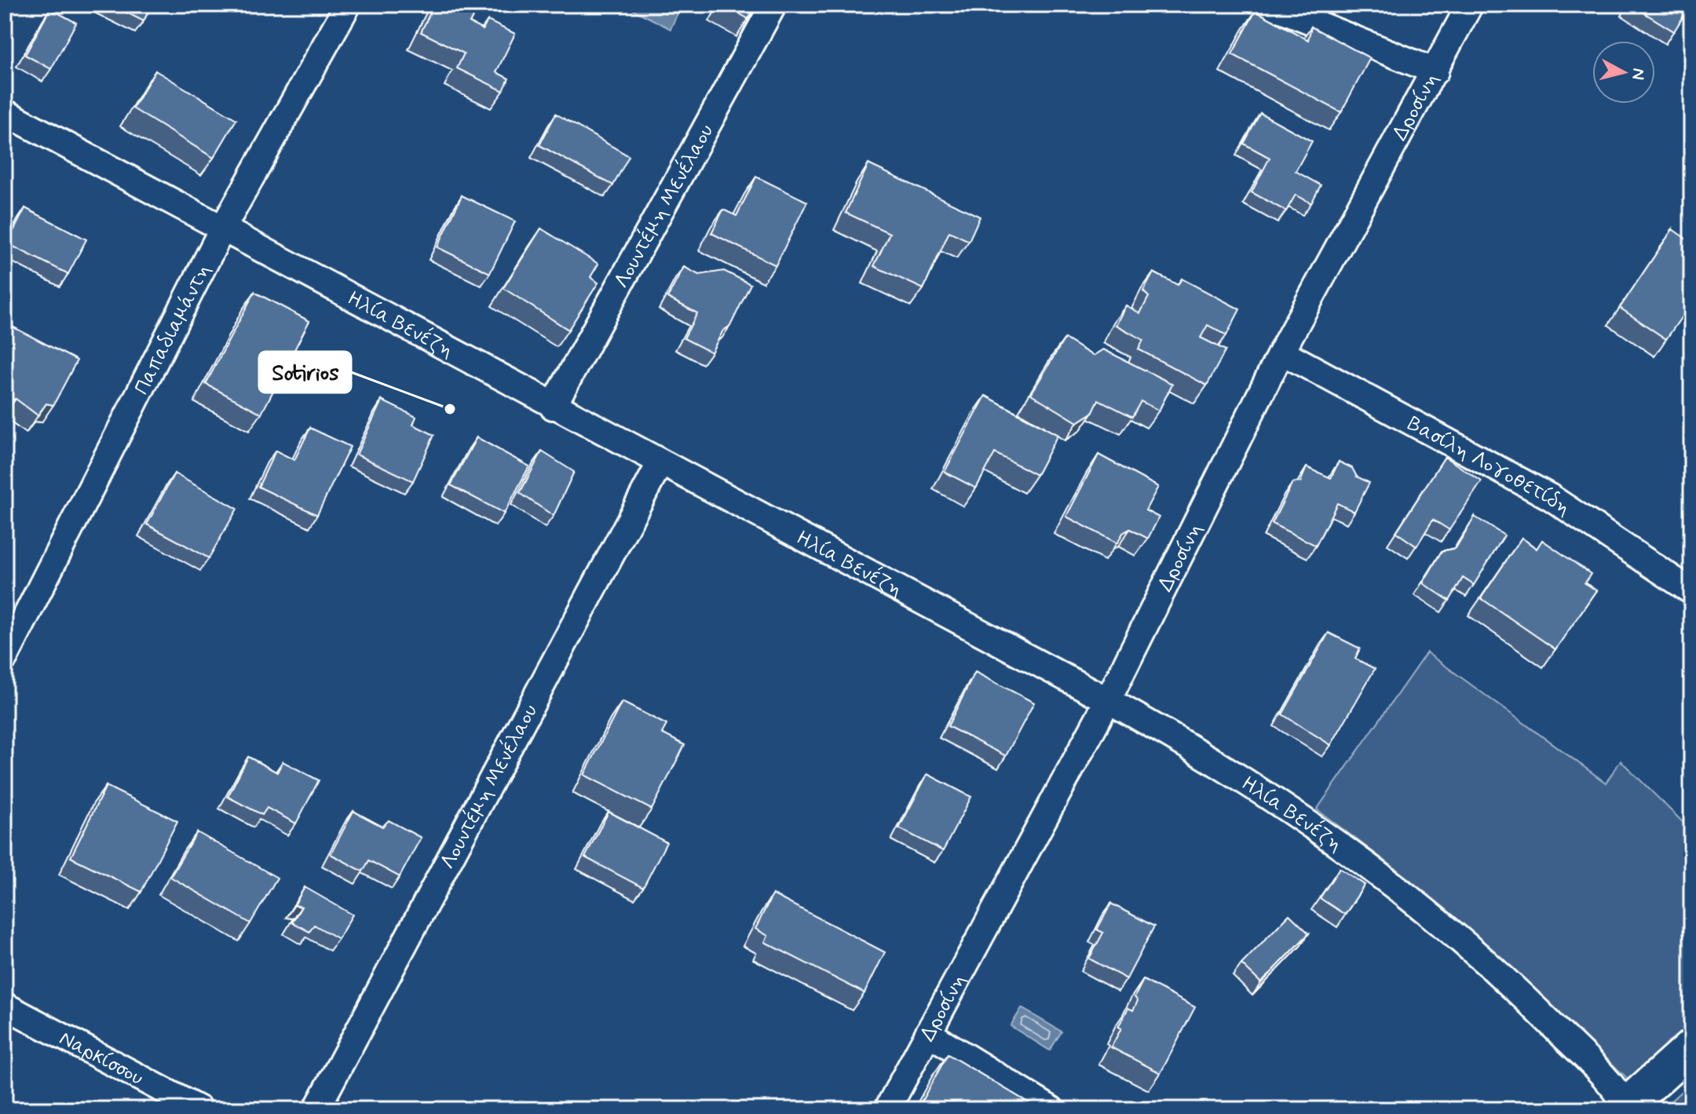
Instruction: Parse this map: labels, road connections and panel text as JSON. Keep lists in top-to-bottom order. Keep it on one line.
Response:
{"streets":{"street":["Δροσίνη","Λουντέμη Μενέλαου","Ηλία Βενέζη","Παπαδιαμάντη","Βασίλη Λογοθετίδη","Ναρκίσσου"]},"crossings":[["Δροσίνη","Ηλία Βενέζη"],["Δροσίνη","Βασίλη Λογοθετίδη"],["Λουντέμη Μενέλαου","Ηλία Βενέζη"],["Ηλία Βενέζη","Παπαδιαμάντη"]],"places":["Sotirios"],"north":"right"}
